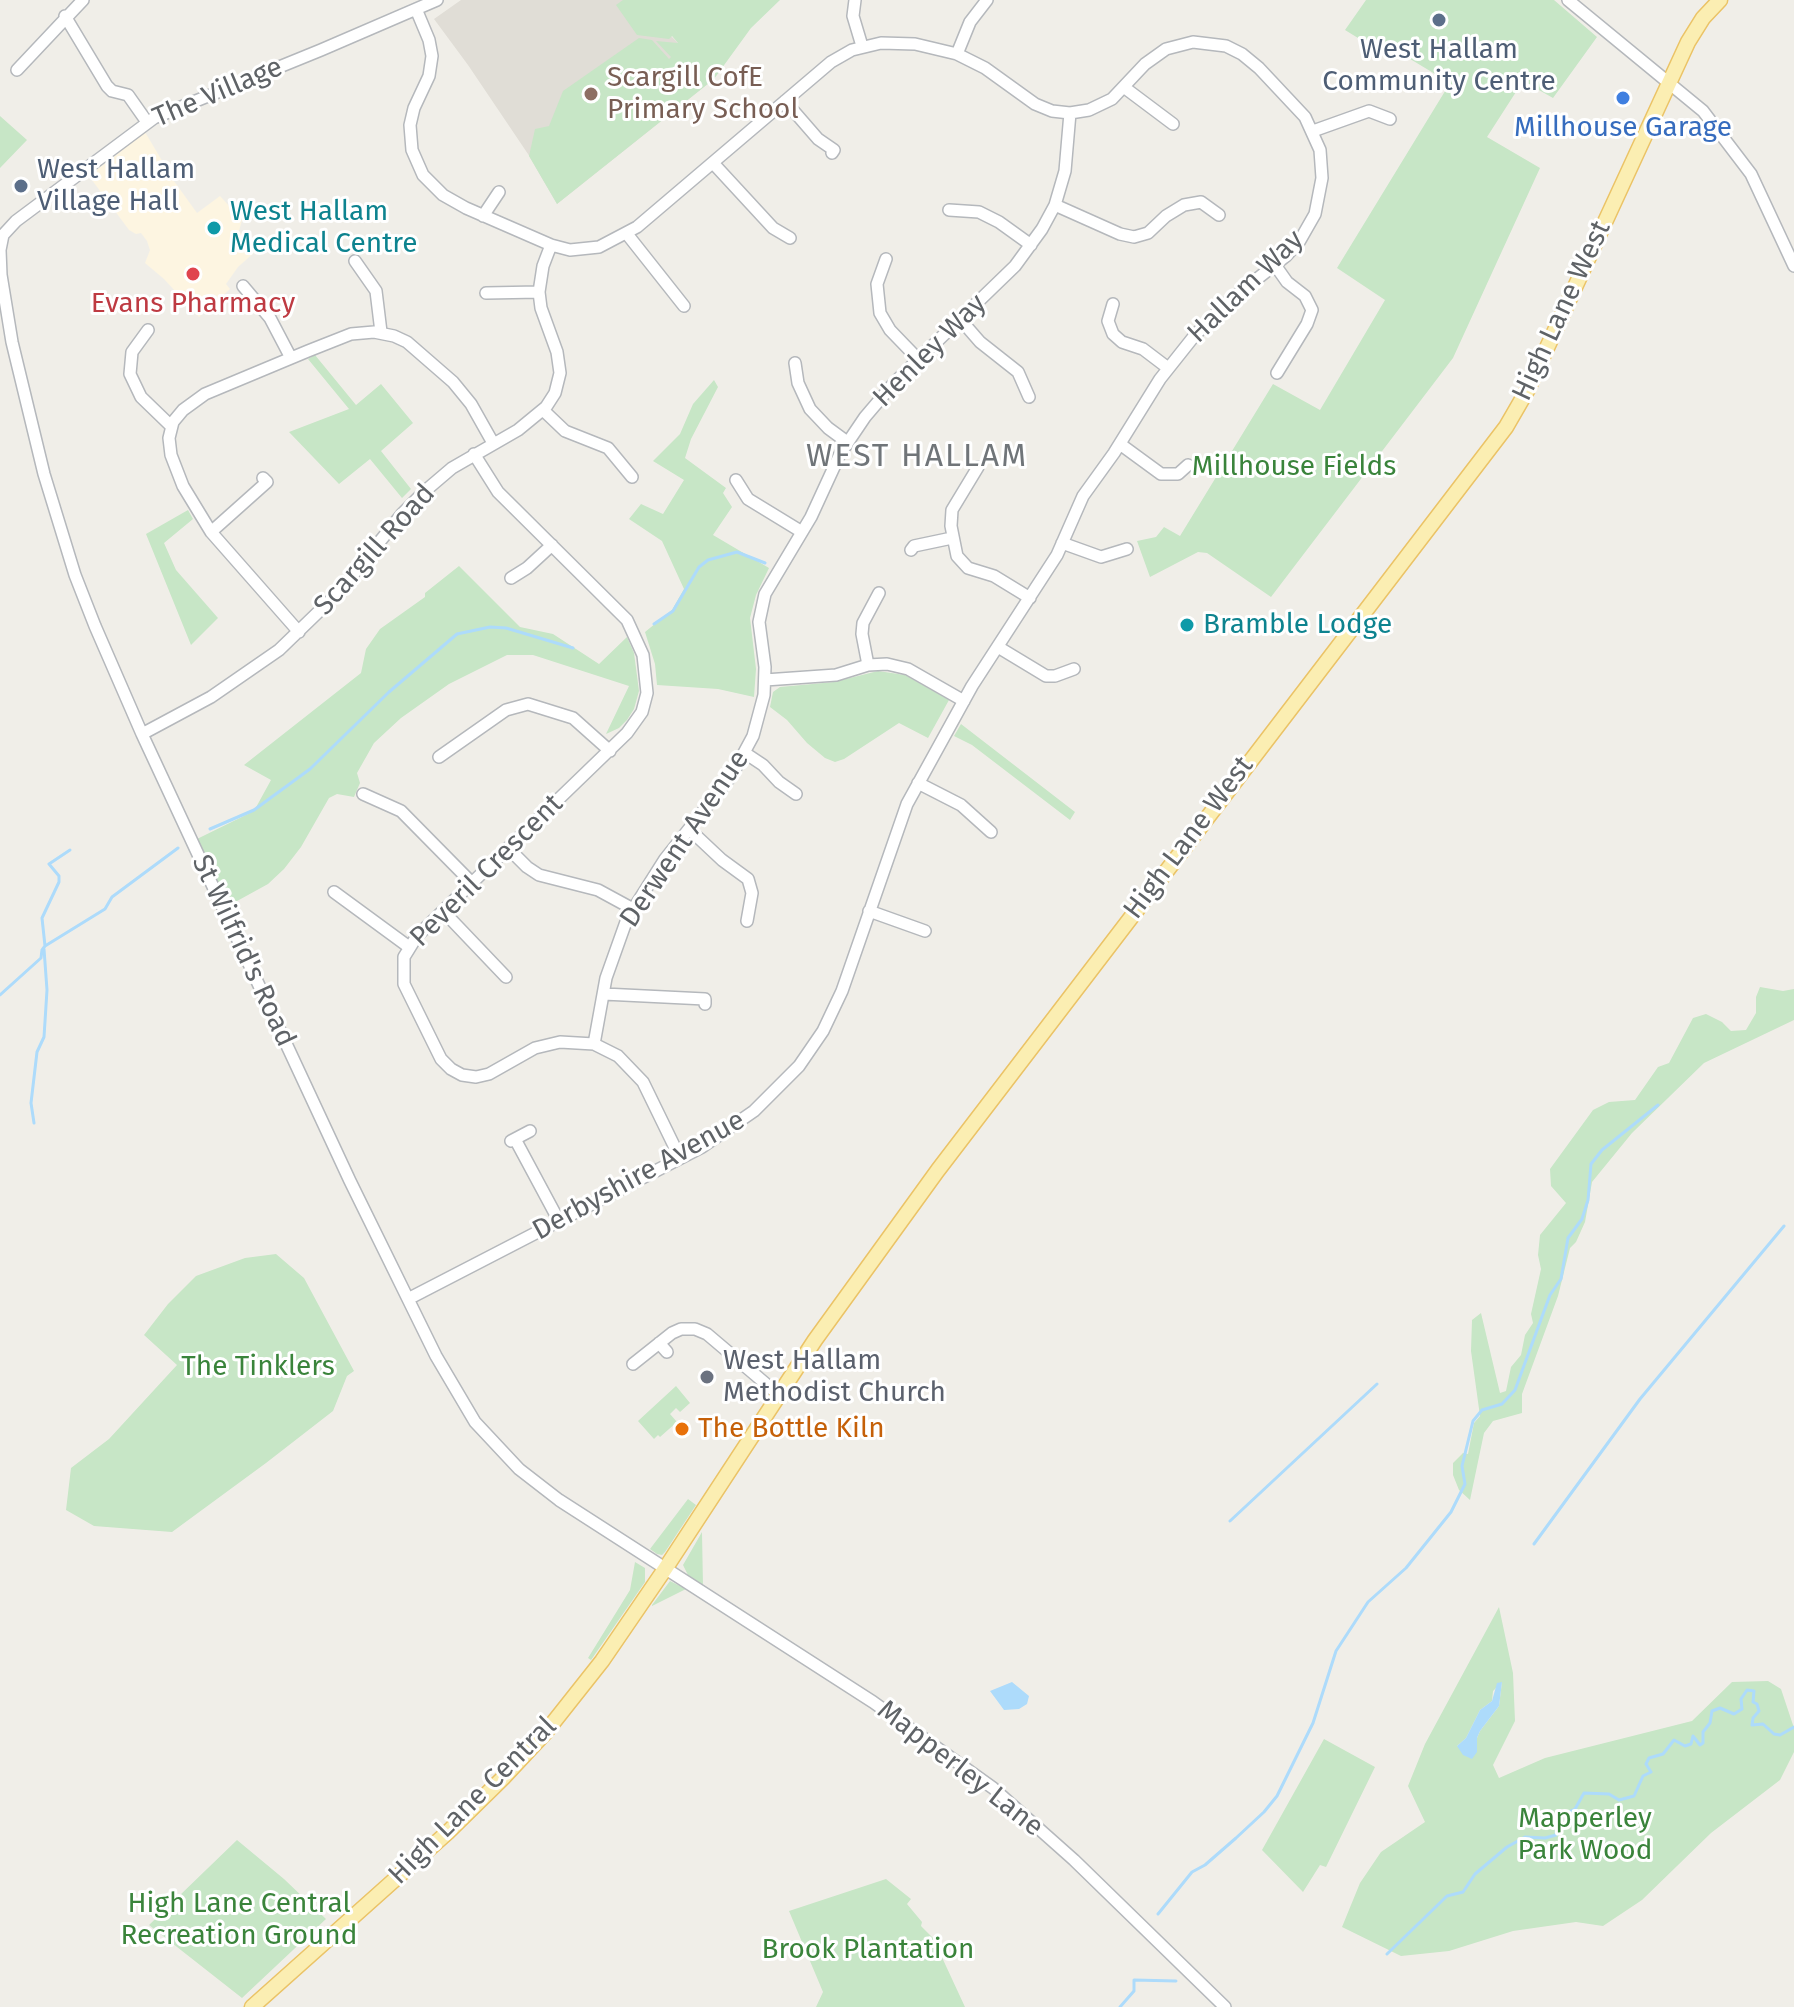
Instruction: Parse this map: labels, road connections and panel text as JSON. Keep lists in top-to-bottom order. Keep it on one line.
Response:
{"streets":{"main road":["High Lane West","High Lane Central"],"street":["The Village","Hallam Way","Henley Way","Scargill Road","Derwent Avenue","Peveril Crescent","St Wilfrid's Road","Derbyshire Avenue","Mapperley Lane"]},"crossings":[["The Village","St Wilfrid's Road"],["Hallam Way","Henley Way"],["Hallam Way","Derbyshire Avenue"],["High Lane West","St Wilfrid's Road"],["High Lane West","Mapperley Lane"],["High Lane West","High Lane Central"],["Henley Way","Derwent Avenue"],["Scargill Road","Peveril Crescent"],["Scargill Road","St Wilfrid's Road"],["Derwent Avenue","Peveril Crescent"],["St Wilfrid's Road","Derbyshire Avenue"],["St Wilfrid's Road","Mapperley Lane"],["St Wilfrid's Road","High Lane Central"],["Mapperley Lane","High Lane Central"]],"districts":["WEST HALLAM"],"parks":["Millhouse Fields","The Tinklers","Mapperley Park Wood","High Lane Central Recreation Ground","Brook Plantation"],"places":["West Hallam Community Centre","Scargill CofE Primary School","Millhouse Garage","West Hallam Village Hall","West Hallam Medical Centre","Evans Pharmacy","Bramble Lodge","West Hallam Methodist Church","The Bottle Kiln"]}
